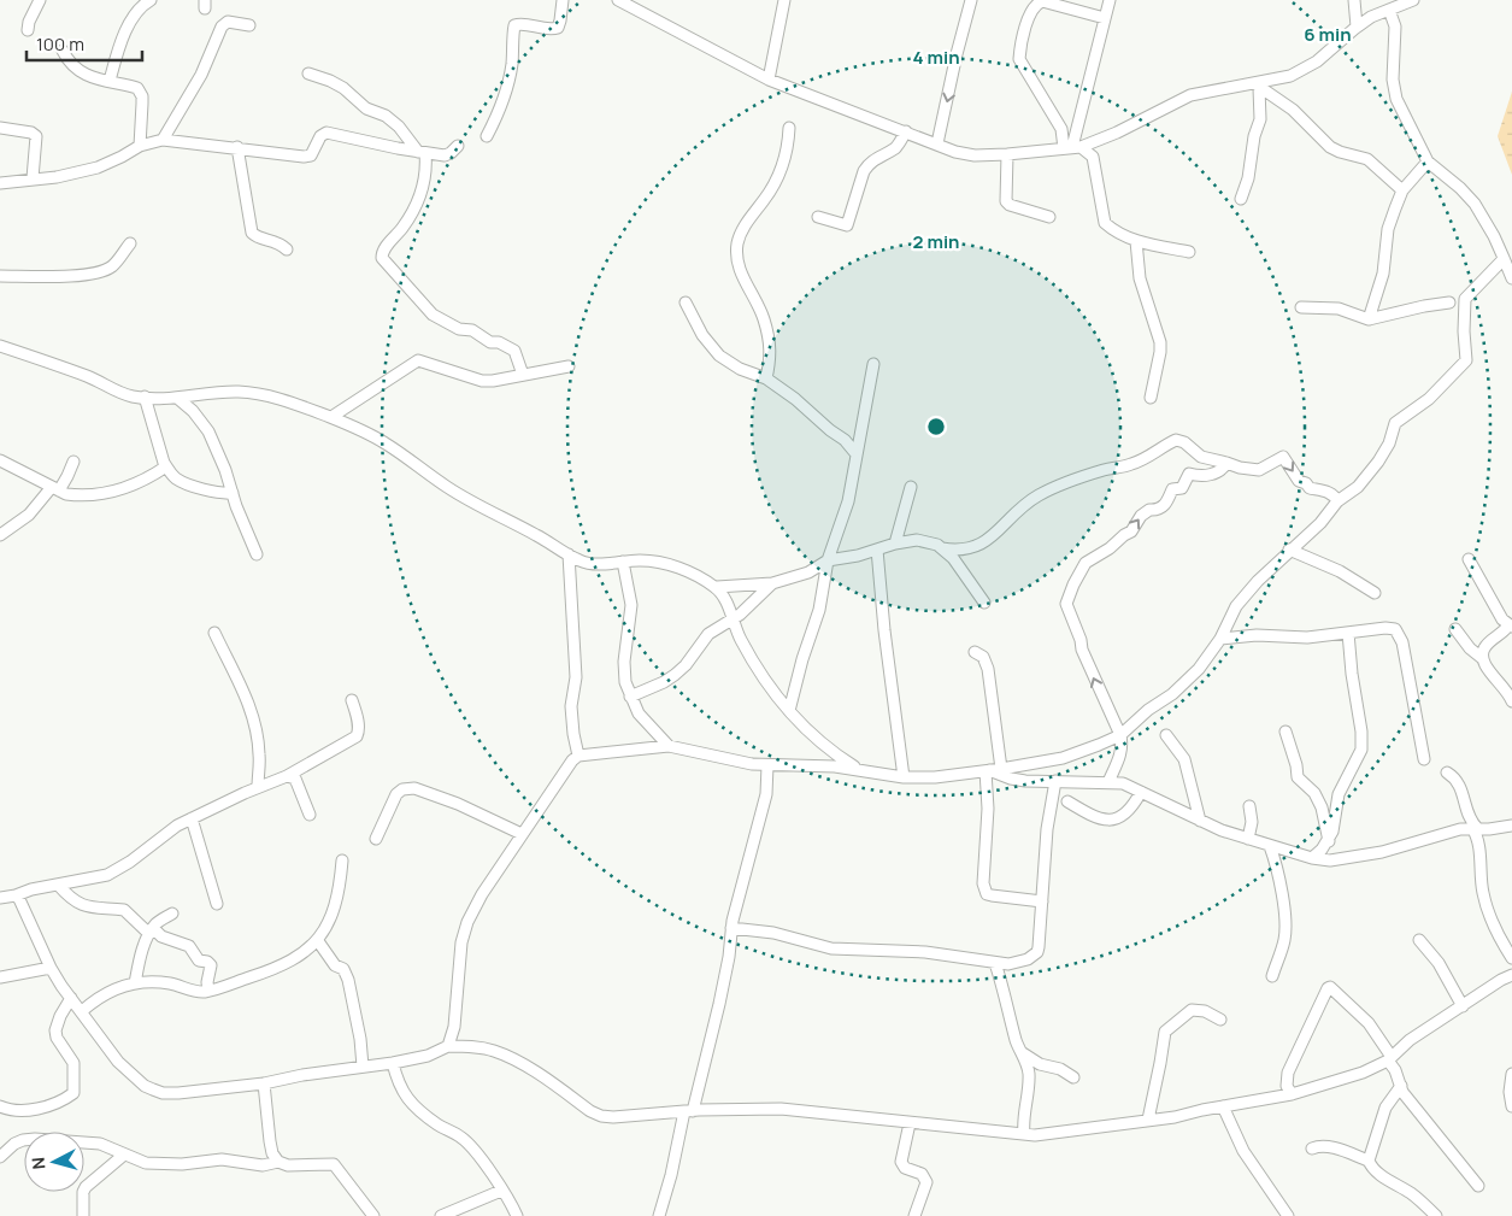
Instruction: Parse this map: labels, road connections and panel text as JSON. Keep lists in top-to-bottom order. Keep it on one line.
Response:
{"scale_bar":"100 m","north":"left","rings":["6 min","4 min","2 min"]}
